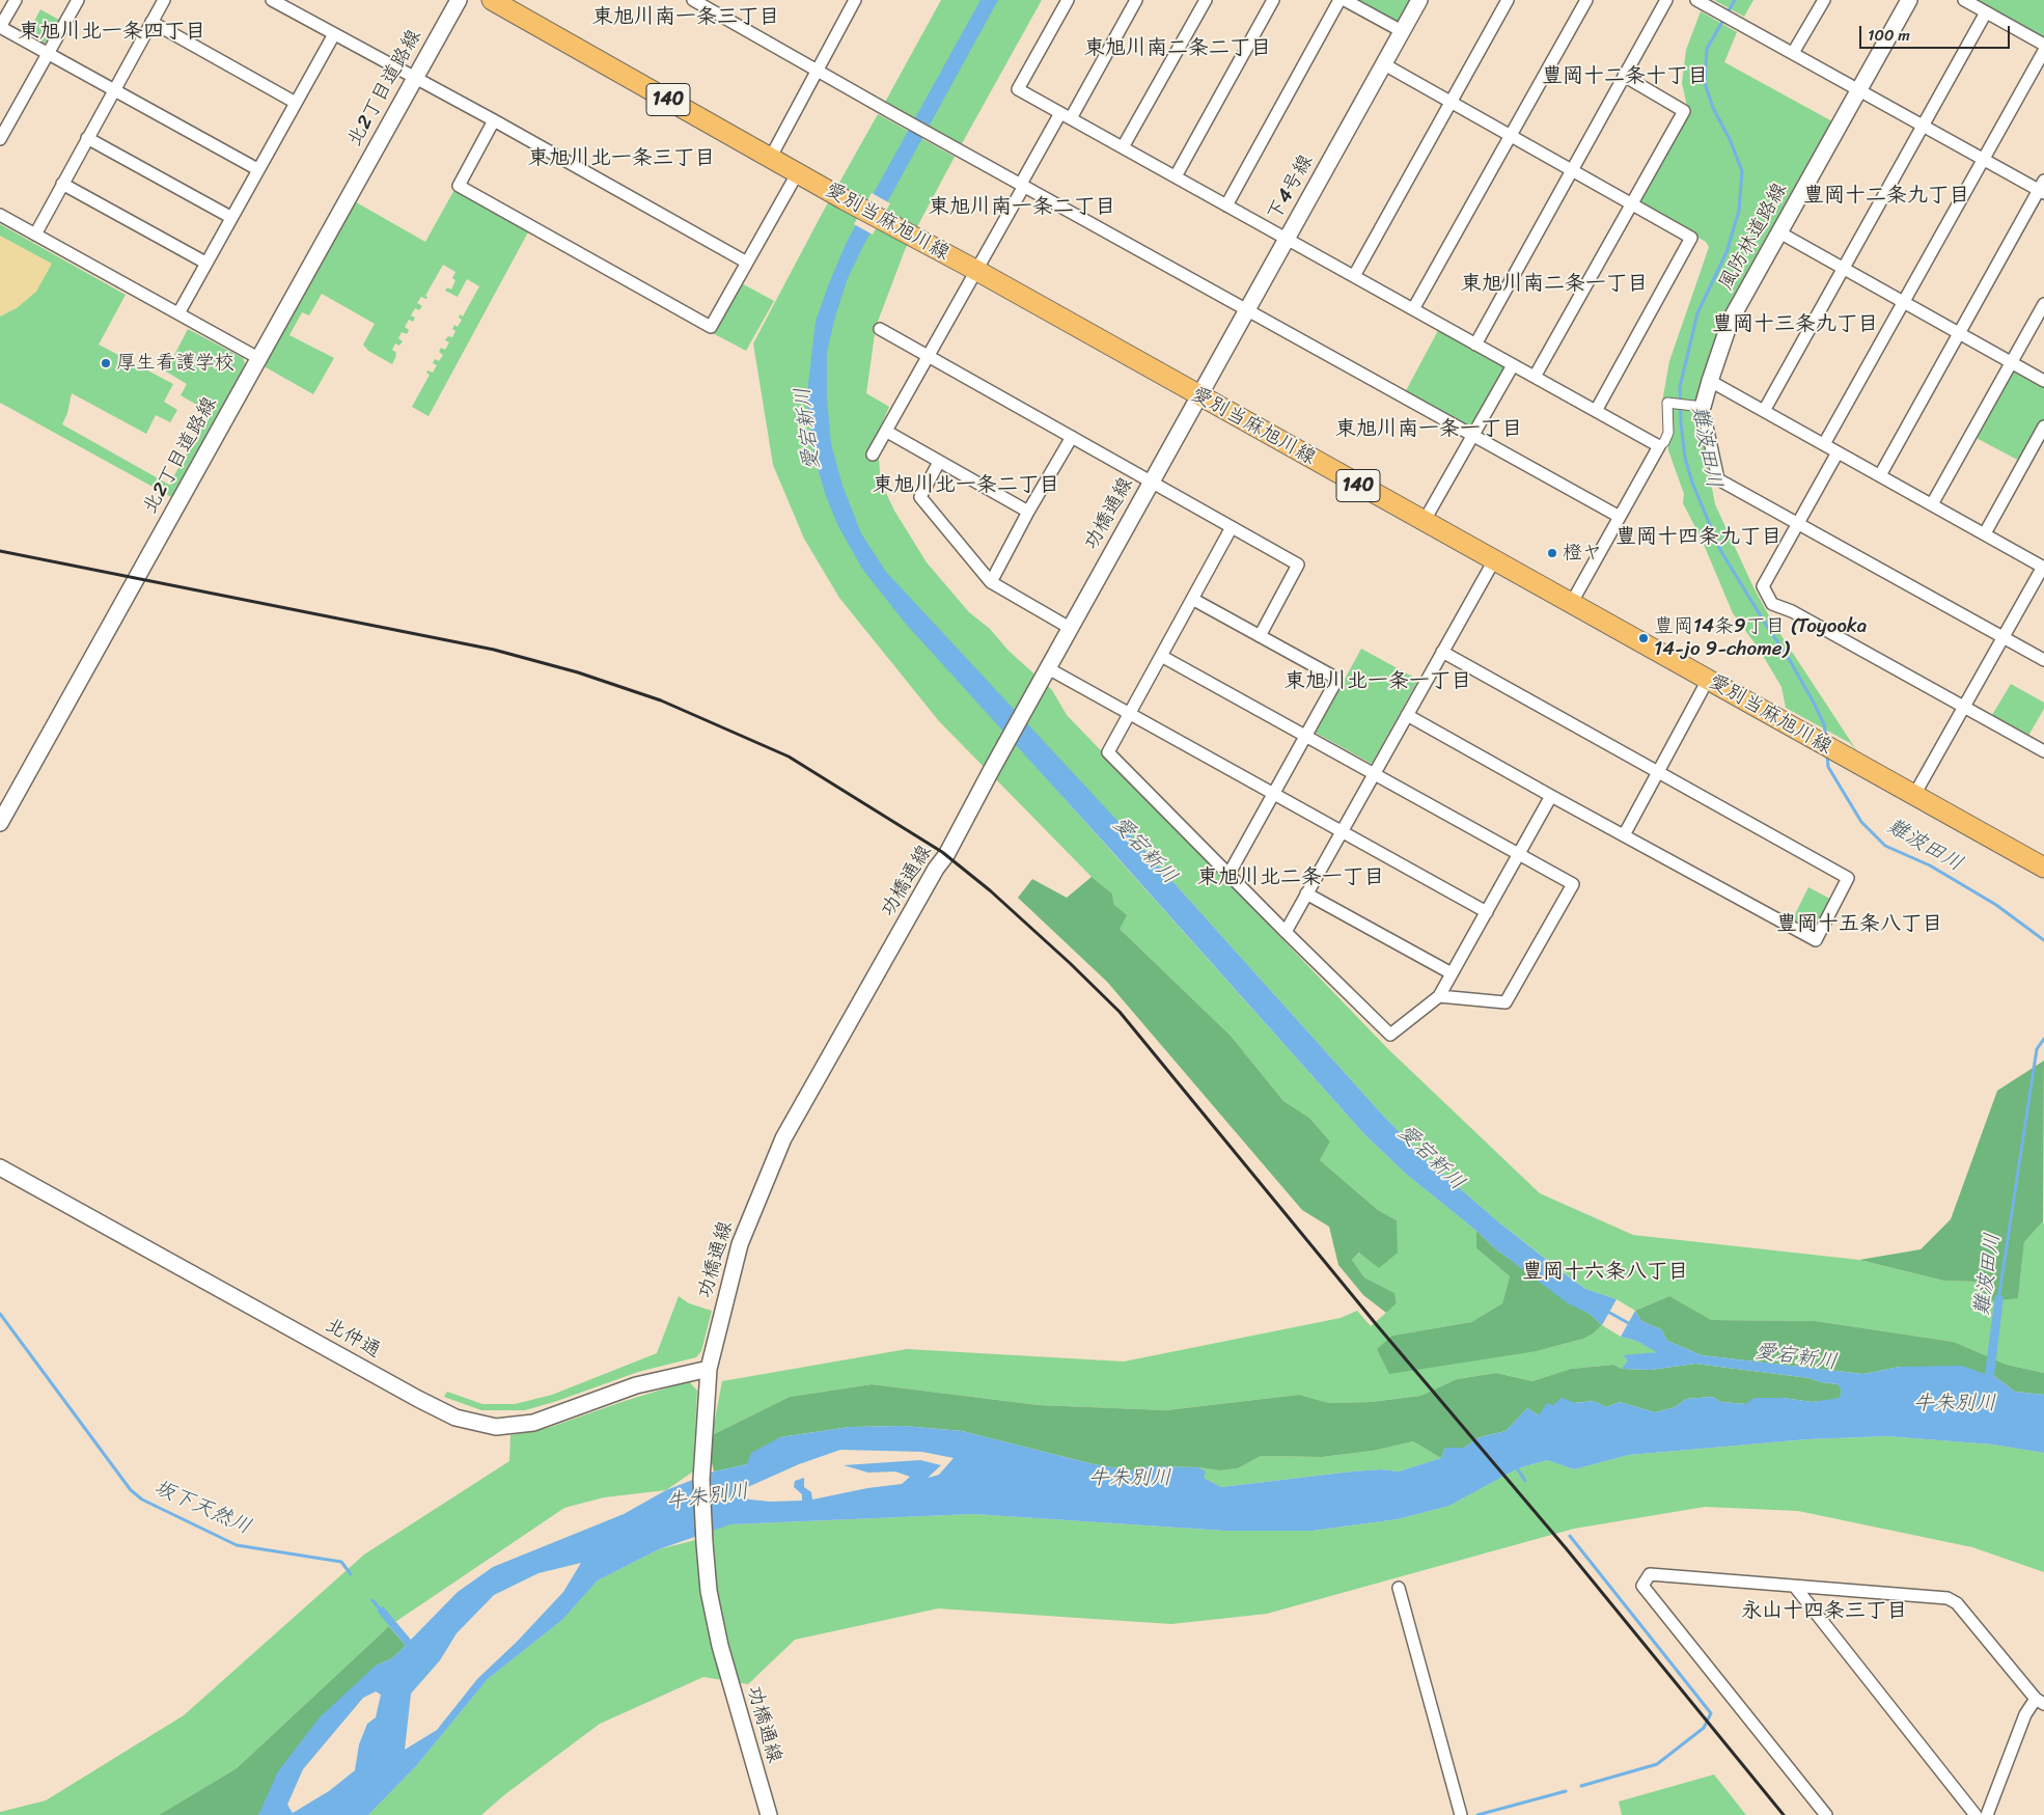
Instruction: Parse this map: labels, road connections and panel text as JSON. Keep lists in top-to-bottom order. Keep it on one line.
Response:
{"streets":{"main road":["140","愛別当麻旭川線"],"street":["北2丁目道路線","下4号線","風防林道路線","功橋通線","北仲通"]},"crossings":[["下4号線","愛別当麻旭川線"],["下4号線","功橋通線"],["愛別当麻旭川線","功橋通線"],["功橋通線","北仲通"]],"districts":["東旭川南一条三丁目","東旭川北一条四丁目","東旭川南二条二丁目","豊岡十二条十丁目","東旭川北一条三丁目","豊岡十二条九丁目","東旭川南一条二丁目","東旭川南二条一丁目","豊岡十三条九丁目","東旭川南一条一丁目","東旭川北一条二丁目","豊岡十四条九丁目","東旭川北一条一丁目","東旭川北二条一丁目","豊岡十五条八丁目","豊岡十六条八丁目","永山十四条三丁目"],"water":["愛宕新川","難波田川","牛朱別川","坂下天然川"],"places":["厚生看護学校","橙ヤ","豊岡14条9丁目 (Toyooka 14-jo 9-chome)"],"scale_bar":"100 m"}
